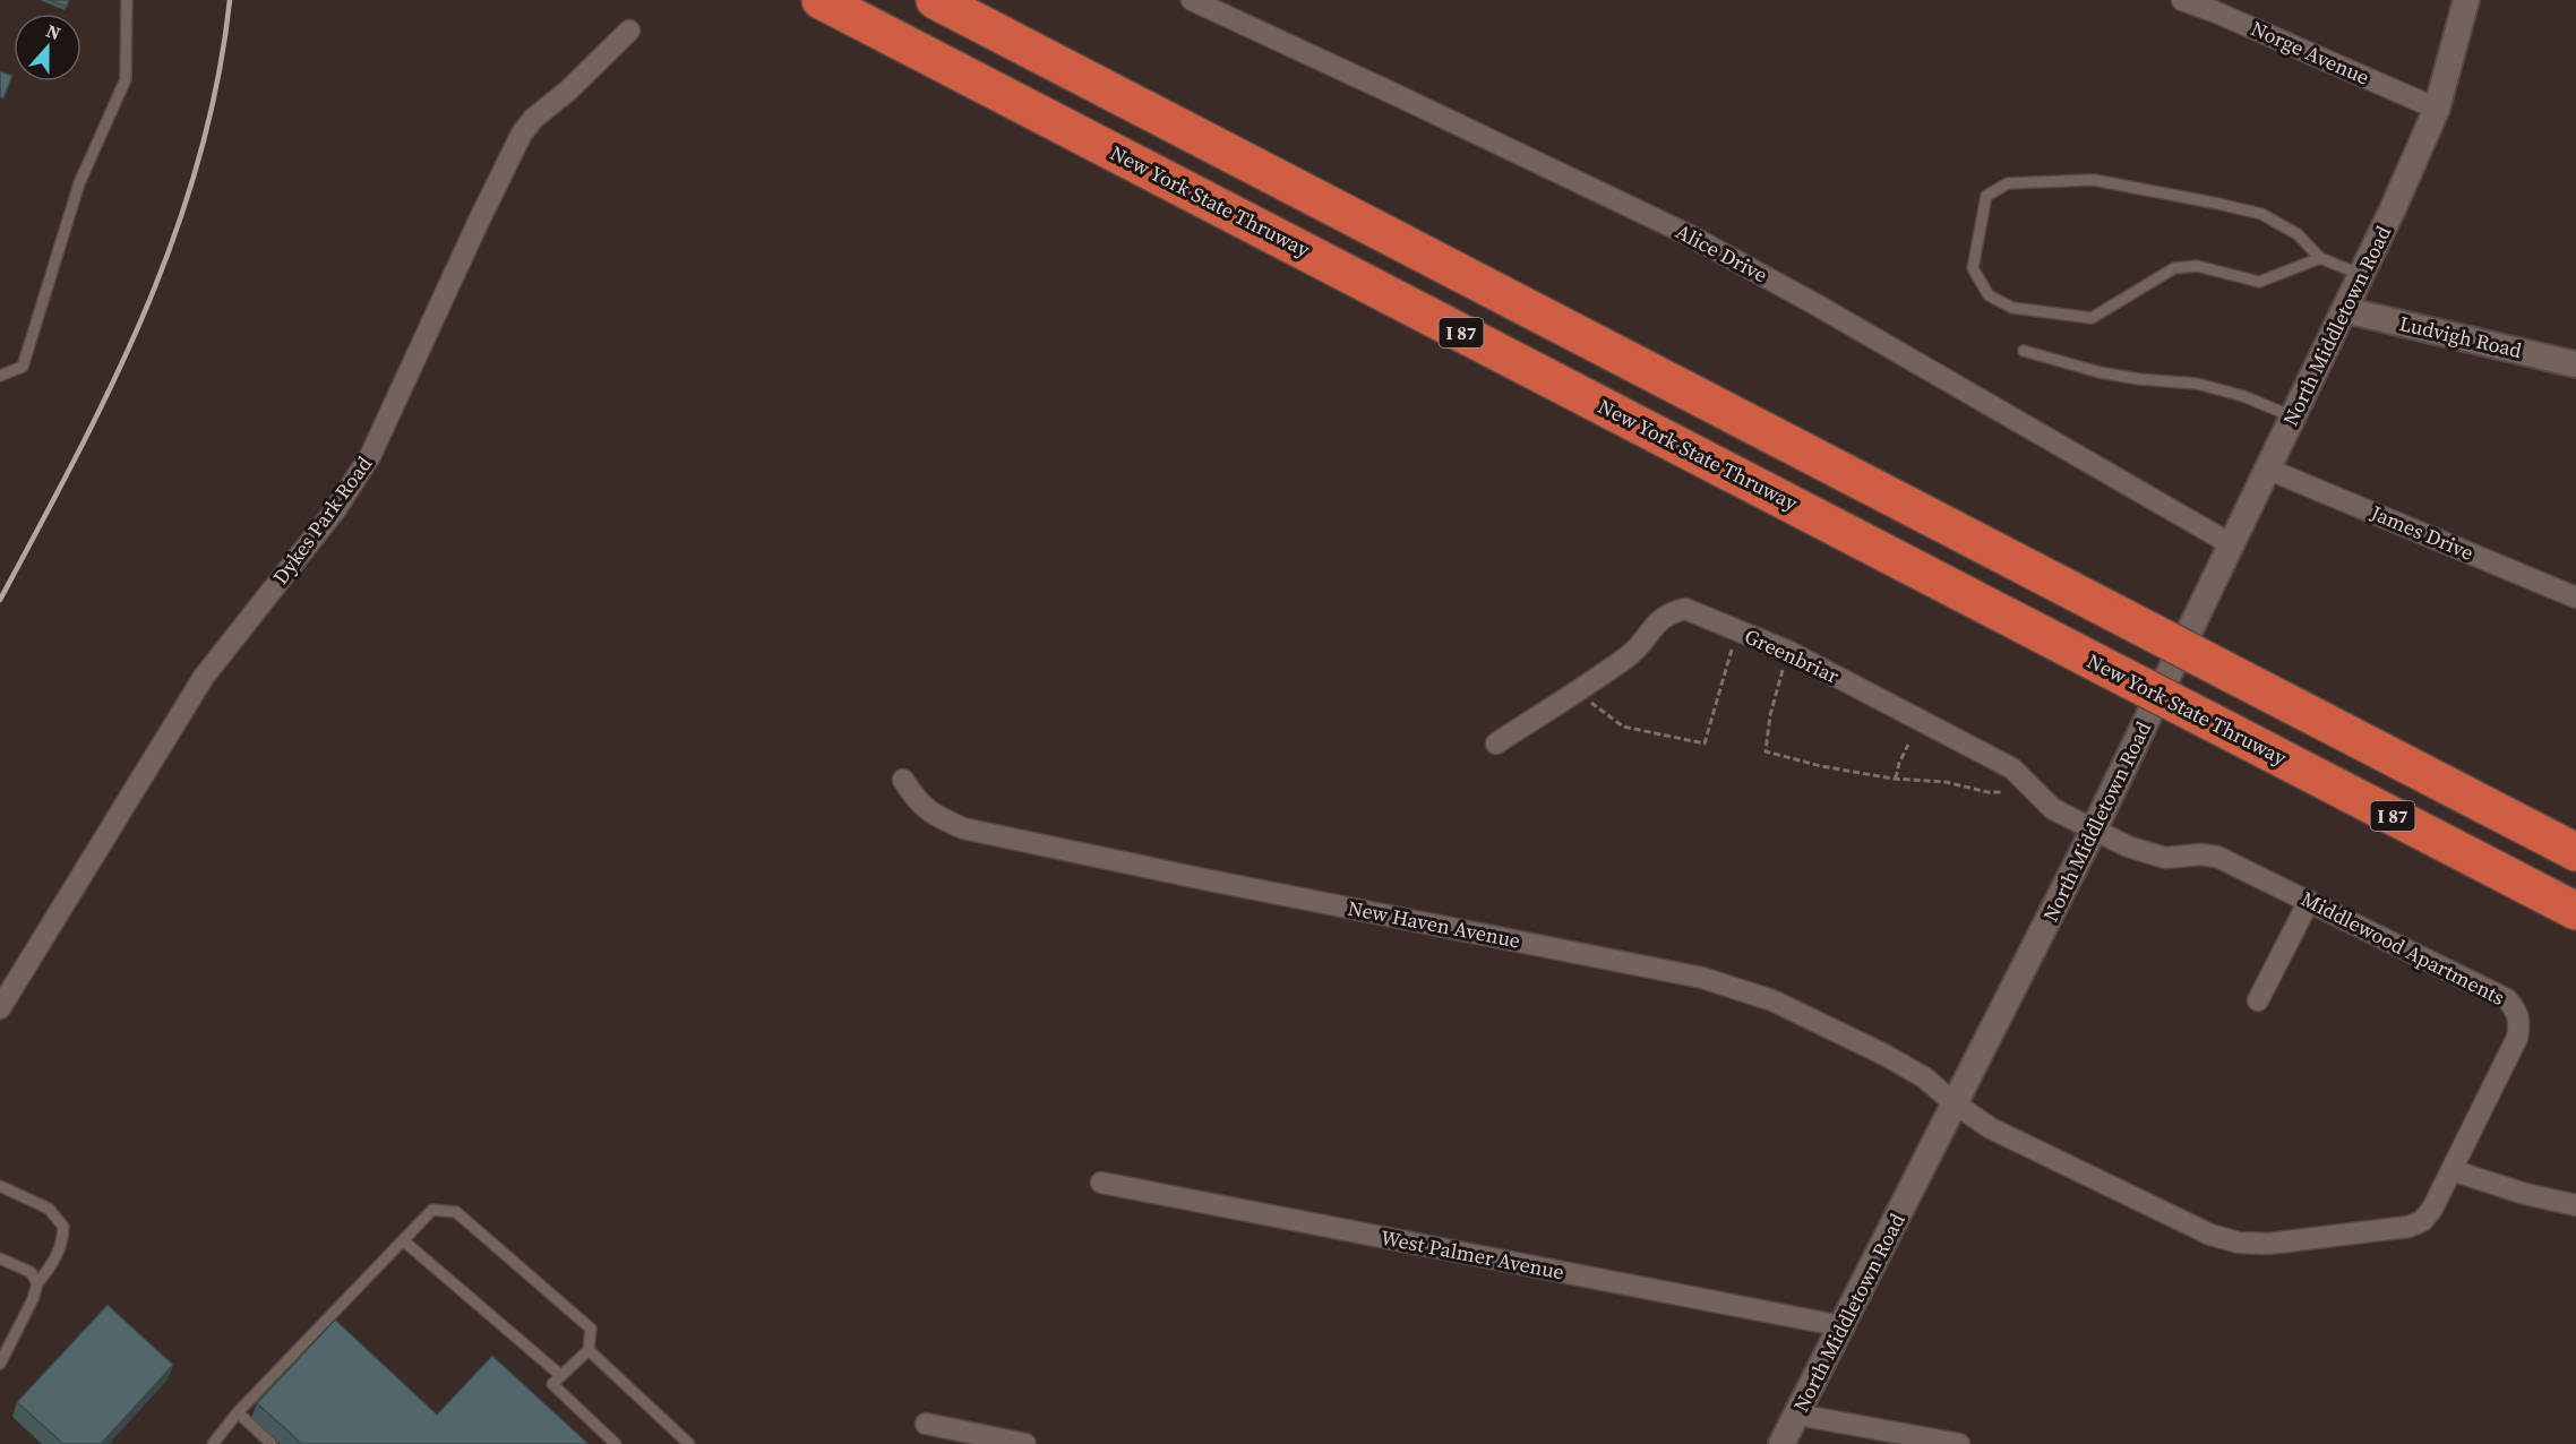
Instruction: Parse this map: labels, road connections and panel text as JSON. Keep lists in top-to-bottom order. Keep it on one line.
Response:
{"streets":{"highway":["New York State Thruway","I 87"],"street":["Norge Avenue","Alice Drive","North Middletown Road","Ludvigh Road","Dykes Park Road","James Drive","Greenbriar","New Haven Avenue","Middlewood Apartments","West Palmer Avenue"]},"crossings":[["Norge Avenue","North Middletown Road"],["Alice Drive","North Middletown Road"],["North Middletown Road","Ludvigh Road"],["North Middletown Road","James Drive"],["North Middletown Road","Greenbriar"],["North Middletown Road","New Haven Avenue"],["North Middletown Road","Middlewood Apartments"],["North Middletown Road","West Palmer Avenue"],["Greenbriar","Middlewood Apartments"],["New Haven Avenue","Middlewood Apartments"]],"north":"top"}
